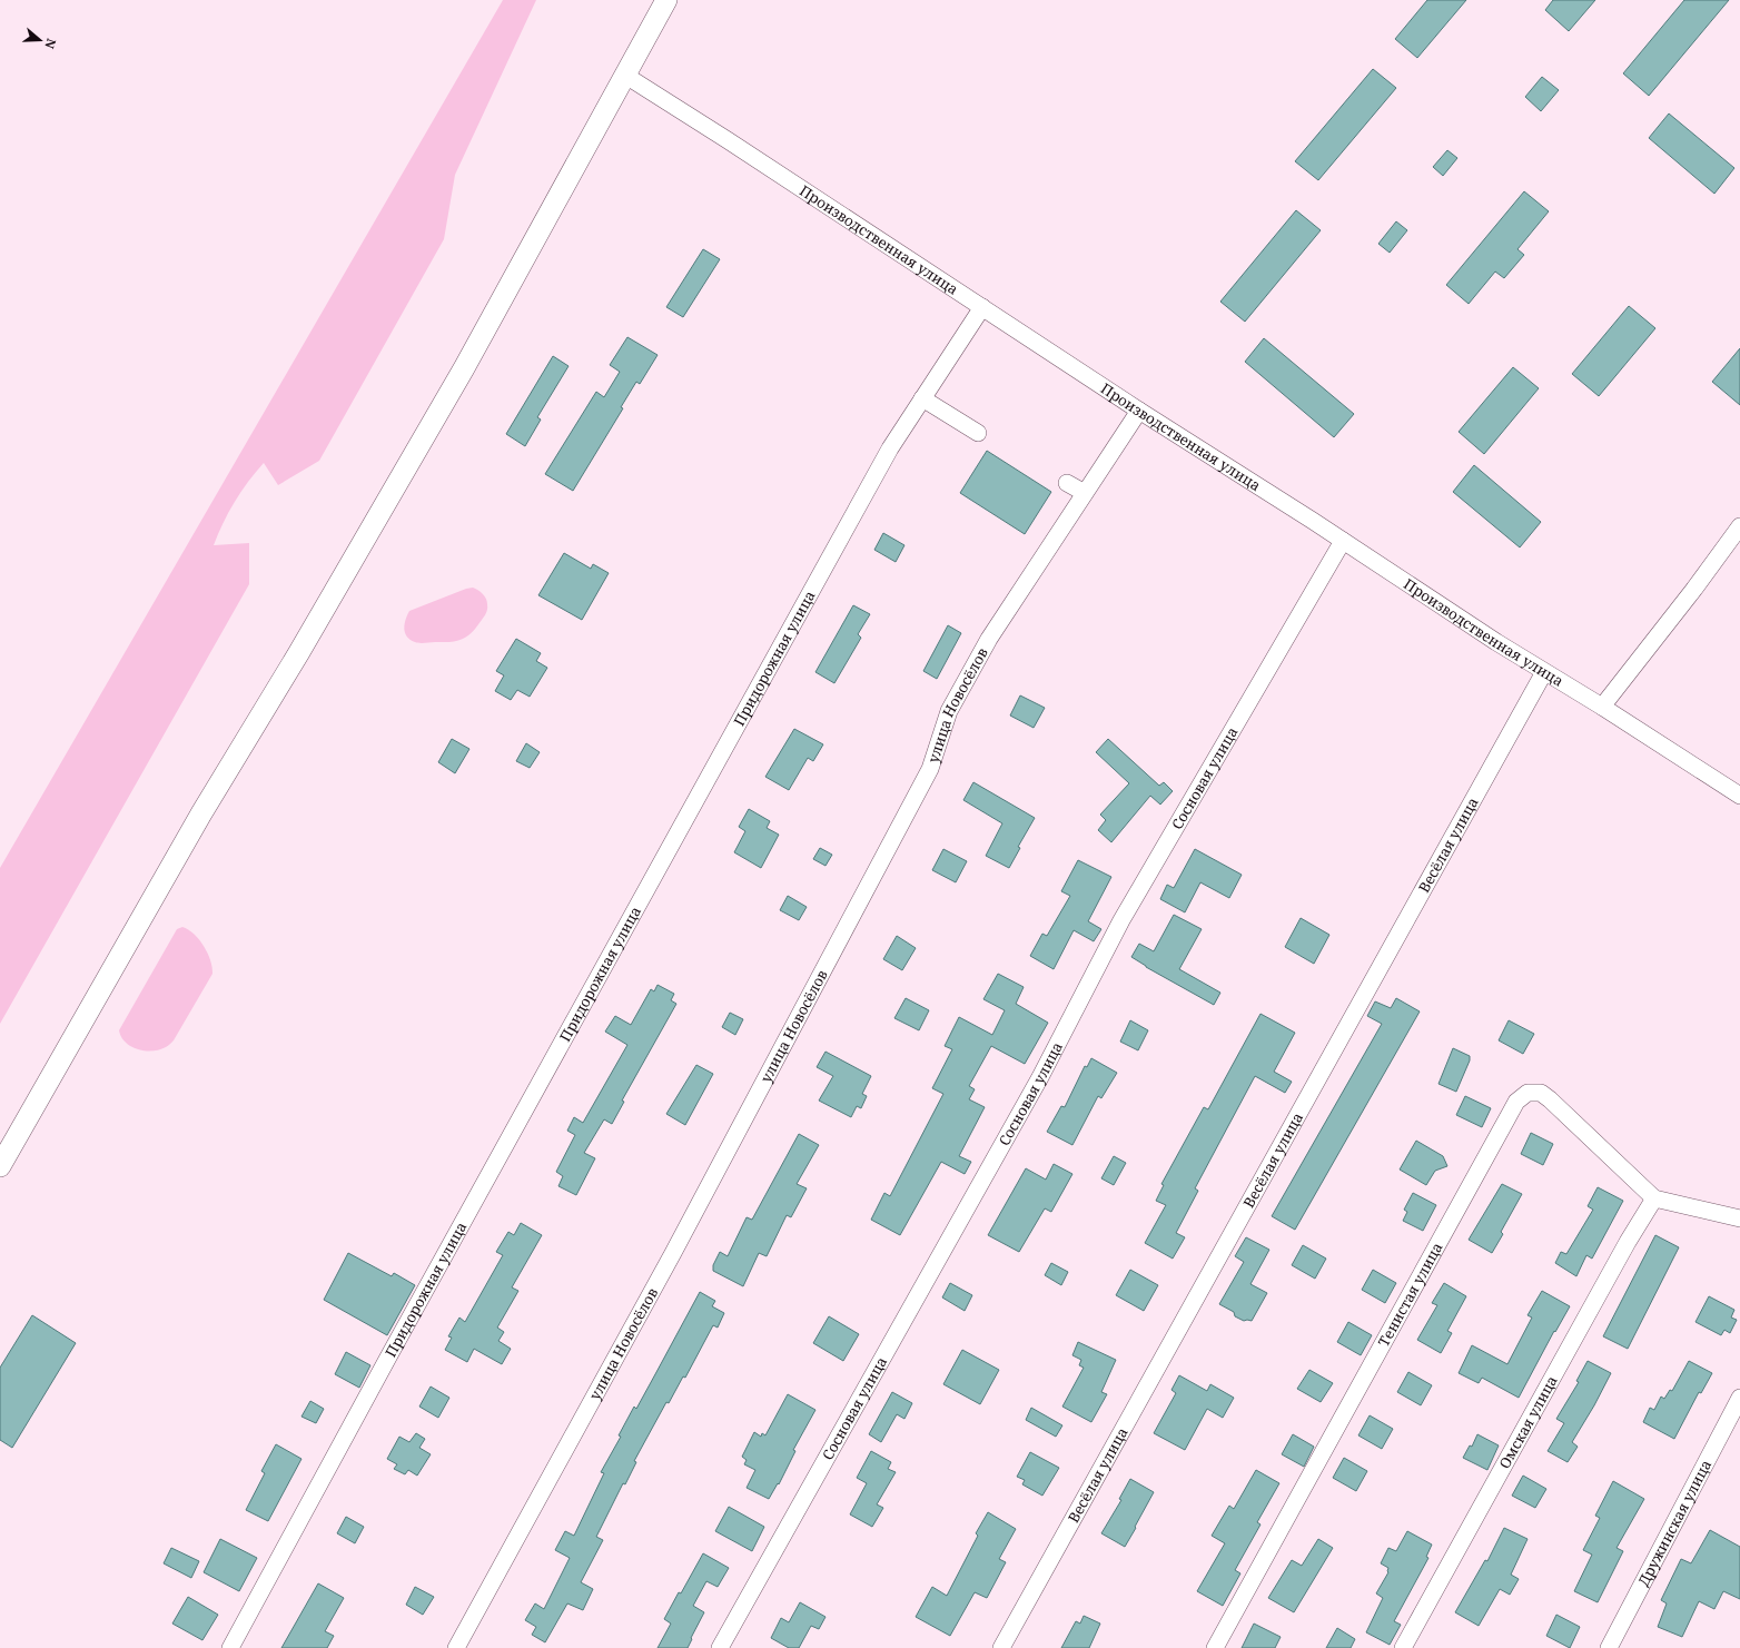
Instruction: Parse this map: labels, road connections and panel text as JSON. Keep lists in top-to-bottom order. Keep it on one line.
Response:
{"streets":{"street":["Производственная улица","Придорожная улица","улица Новосёлов","Сосновая улица","Весёлая улица","Тенистая улица","Омская улица","Дружинская улица"]},"crossings":[["Производственная улица","Придорожная улица"],["Производственная улица","улица Новосёлов"],["Производственная улица","Сосновая улица"],["Производственная улица","Весёлая улица"],["Тенистая улица","Омская улица"]],"north":"right"}
